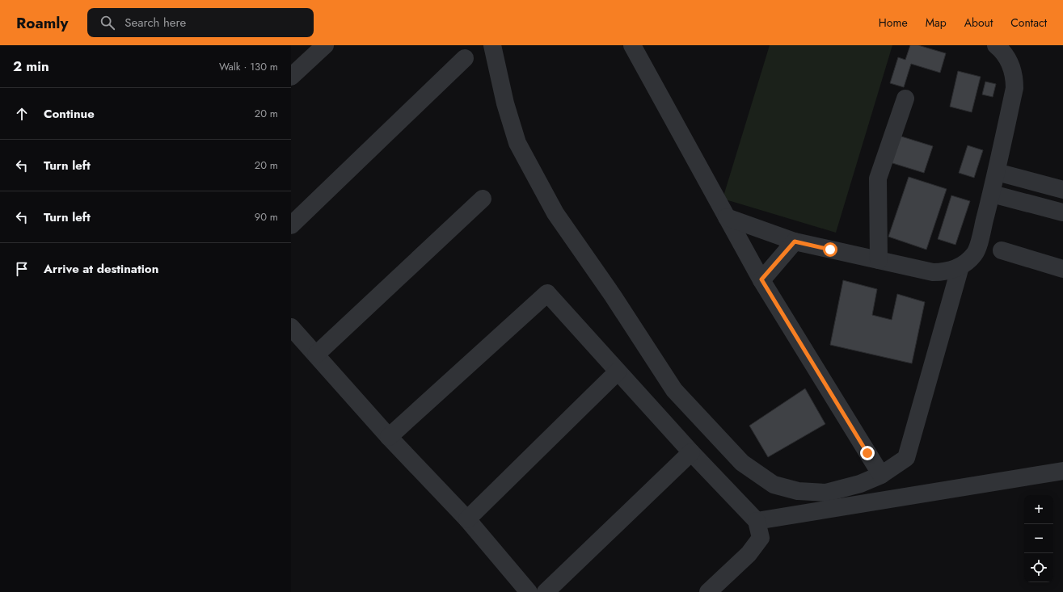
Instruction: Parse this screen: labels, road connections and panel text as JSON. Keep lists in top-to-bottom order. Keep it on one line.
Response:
{"page":{"header":"Roamly","search":"Search here","nav":["Home","Map","About","Contact"],"heading":["2 min","Walk · 130 m"],"list":[["Continue","20 m"],["Turn left","20 m"],["Turn left","90 m"],"Arrive at destination"],"map_buttons":["+","−"]}}
